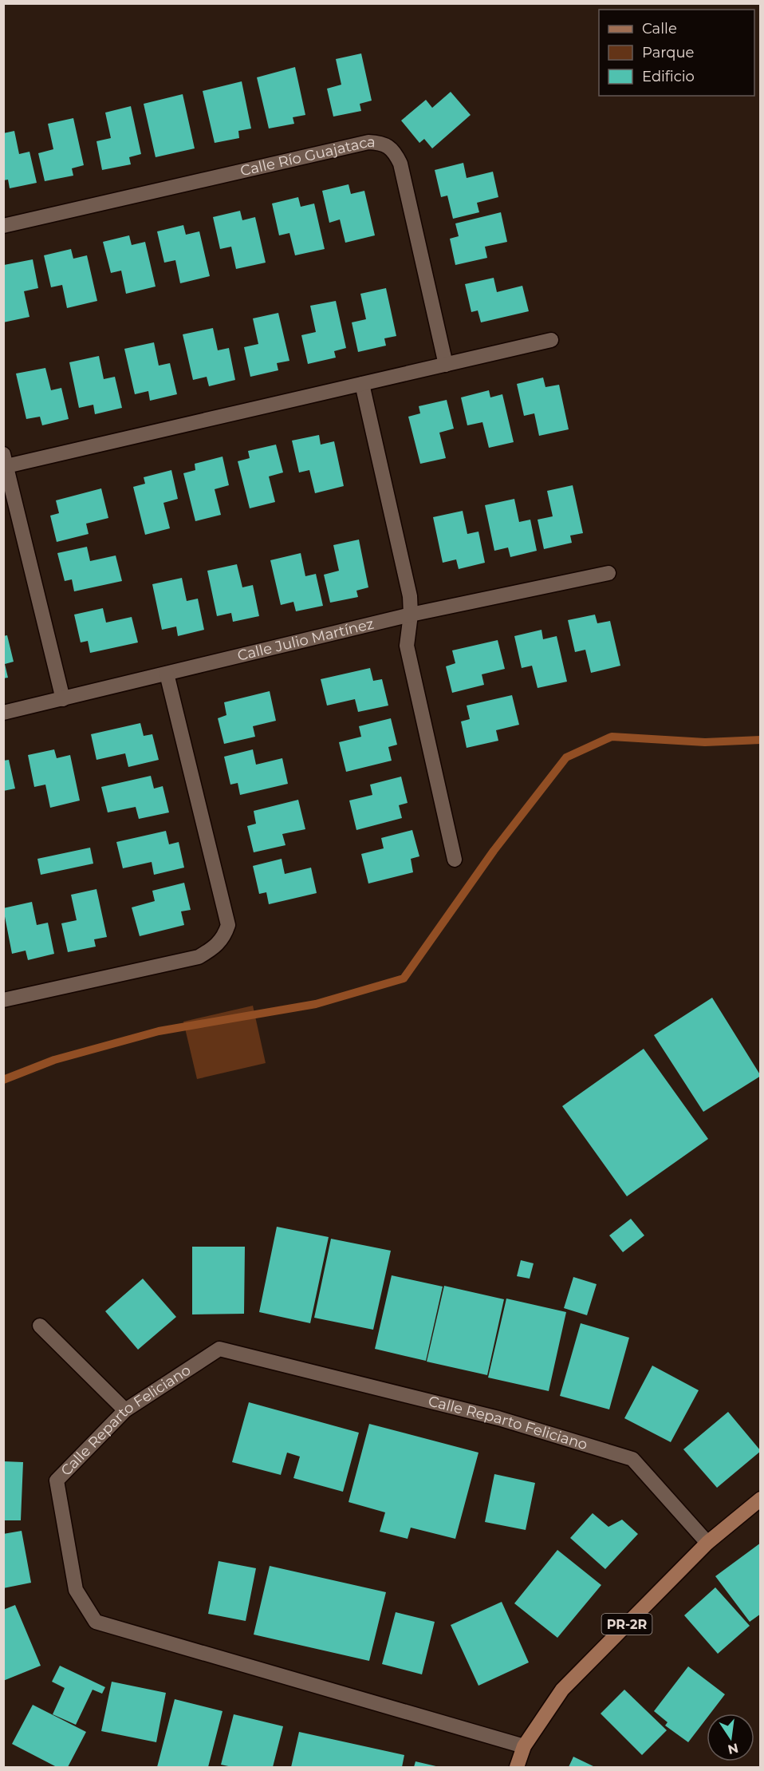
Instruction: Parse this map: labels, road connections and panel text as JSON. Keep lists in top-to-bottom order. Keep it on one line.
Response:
{"streets":{"main road":["PR-2R"],"street":["Calle Río Guajataca","Calle Julio Martínez","Calle Reparto Feliciano"]},"crossings":[["Calle Reparto Feliciano","PR-2R"]],"legend":["Calle","Parque","Edificio"],"north":"bottom"}
